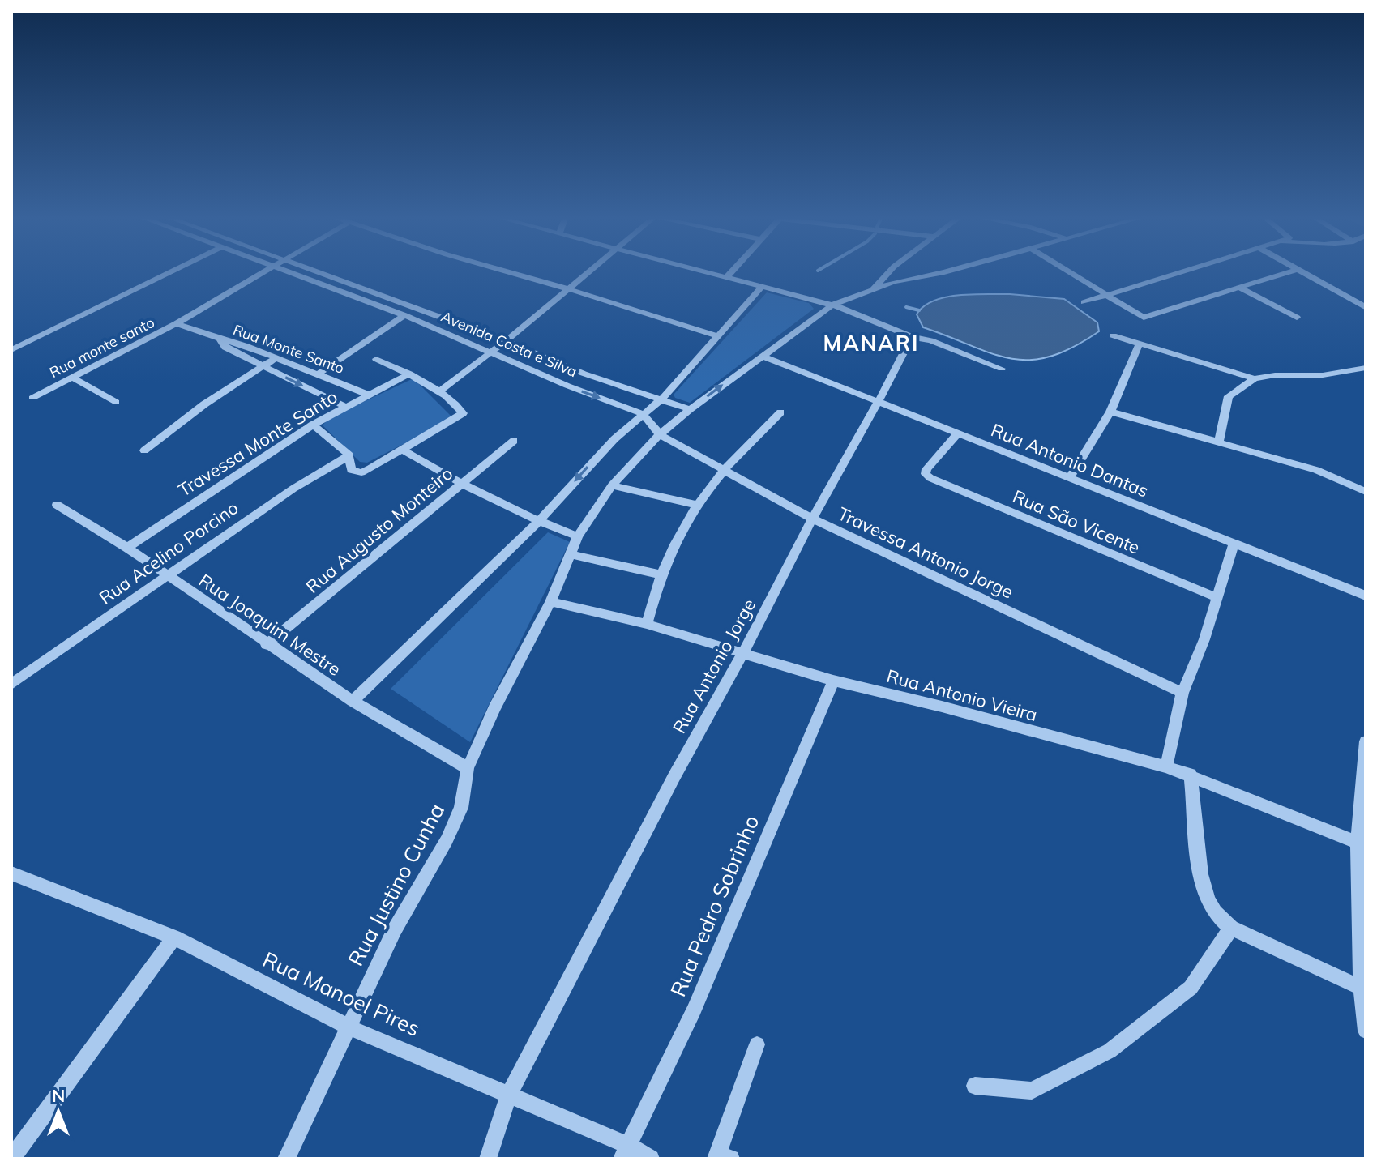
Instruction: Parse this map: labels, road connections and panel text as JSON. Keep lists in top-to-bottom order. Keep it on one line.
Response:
{"streets":{"street":["Avenida Costa e Silva","Rua monte santo","Rua Monte Santo","Travessa Monte Santo","Rua Antonio Dantas","Rua São Vicente","Rua Augusto Monteiro","Rua Acelino Porcino","Travessa Antonio Jorge","Rua Joaquim Mestre","Rua Antonio Jorge","Rua Antonio Vieira","Rua Justino Cunha","Rua Pedro Sobrinho","Rua Manoel Pires"]},"crossings":[["Avenida Costa e Silva","Rua monte santo"],["Avenida Costa e Silva","Rua Justino Cunha"],["Rua monte santo","Rua Monte Santo"],["Rua Monte Santo","Travessa Monte Santo"],["Travessa Monte Santo","Rua Joaquim Mestre"],["Rua Antonio Dantas","Rua São Vicente"],["Rua Antonio Dantas","Rua Antonio Jorge"],["Rua Antonio Dantas","Rua Justino Cunha"],["Rua Augusto Monteiro","Rua Joaquim Mestre"],["Rua Acelino Porcino","Rua Joaquim Mestre"],["Travessa Antonio Jorge","Rua Antonio Jorge"],["Travessa Antonio Jorge","Rua Justino Cunha"],["Rua Joaquim Mestre","Rua Justino Cunha"],["Rua Antonio Jorge","Rua Antonio Vieira"],["Rua Antonio Jorge","Rua Manoel Pires"],["Rua Antonio Vieira","Rua Justino Cunha"],["Rua Antonio Vieira","Rua Pedro Sobrinho"],["Rua Justino Cunha","Rua Manoel Pires"],["Rua Pedro Sobrinho","Rua Manoel Pires"]],"districts":["MANARI"],"north":"top"}
